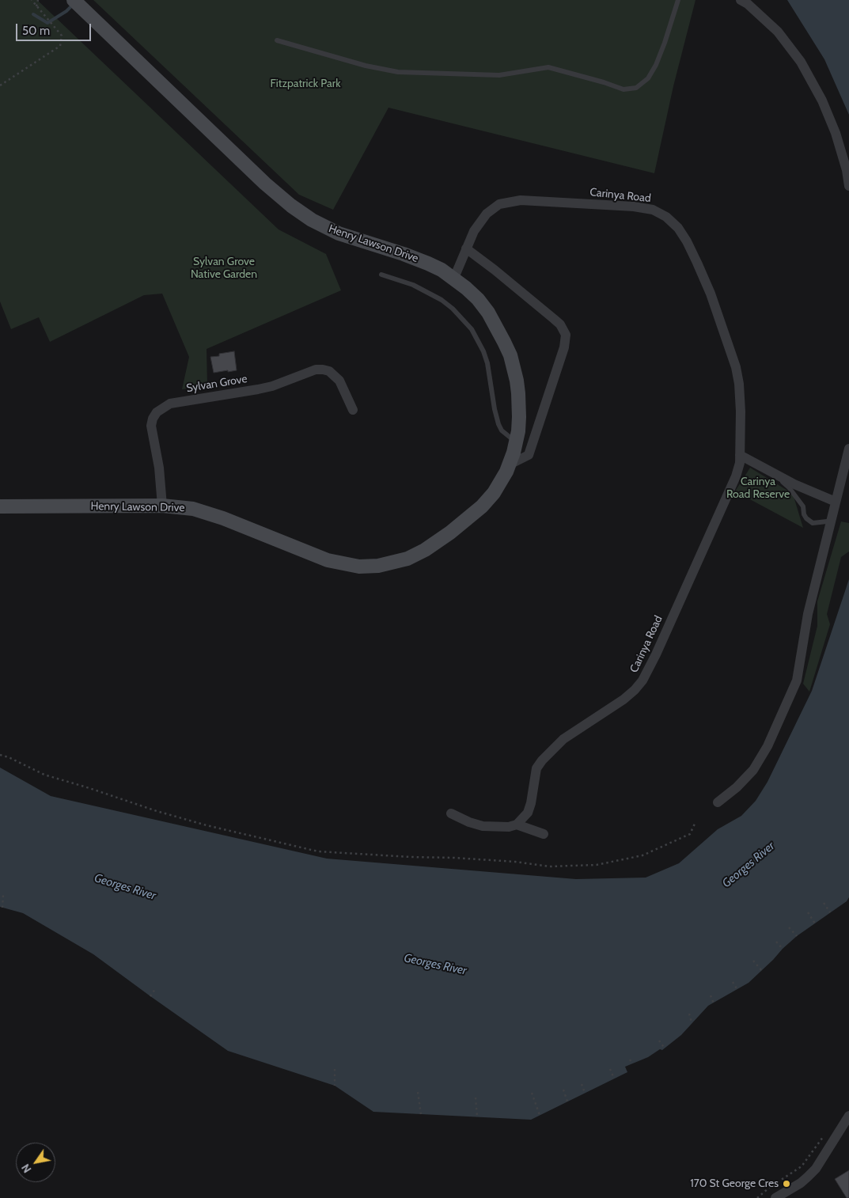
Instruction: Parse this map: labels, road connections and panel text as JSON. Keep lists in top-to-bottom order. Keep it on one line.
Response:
{"streets":{"main road":["Henry Lawson Drive"],"street":["Carinya Road","Sylvan Grove"]},"crossings":[["Carinya Road","Henry Lawson Drive"],["Henry Lawson Drive","Sylvan Grove"]],"water":["Georges River"],"parks":["Fitzpatrick Park","Sylvan Grove Native Garden","Carinya Road Reserve"],"places":["170 St George Cres"],"scale_bar":"50 m","north":"bottom left"}
